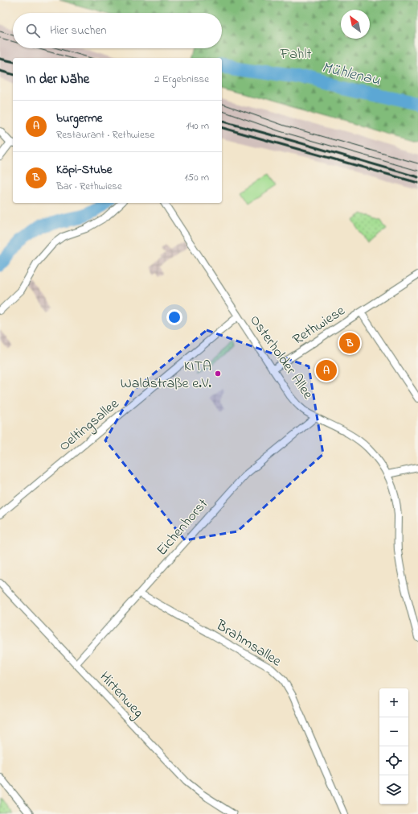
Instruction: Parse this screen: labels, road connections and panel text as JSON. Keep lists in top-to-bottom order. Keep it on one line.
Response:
{"streets":{"street":["Rethwiese","Osterholder Allee","Oeltingsallee","Eichenhorst","Brahmsallee","Hirtenweg"]},"crossings":[["Rethwiese","Osterholder Allee"],["Osterholder Allee","Oeltingsallee"],["Osterholder Allee","Eichenhorst"],["Eichenhorst","Brahmsallee"],["Eichenhorst","Hirtenweg"]],"water":["Mühlenau"],"parks":["Fahlt"],"places":["KITA Waldstraße e.V."],"north":"top left","page":{"search":"Hier suchen","heading":["In der Nähe","2 Ergebnisse"],"list":[{"mark":"A","name":"burgerme","note":"Restaurant · Rethwiese","value":"140 m"},{"mark":"B","name":"Köpi-Stube","note":"Bar · Rethwiese","value":"150 m"}],"pins":["B","A"],"map_buttons":["+","−"]}}
